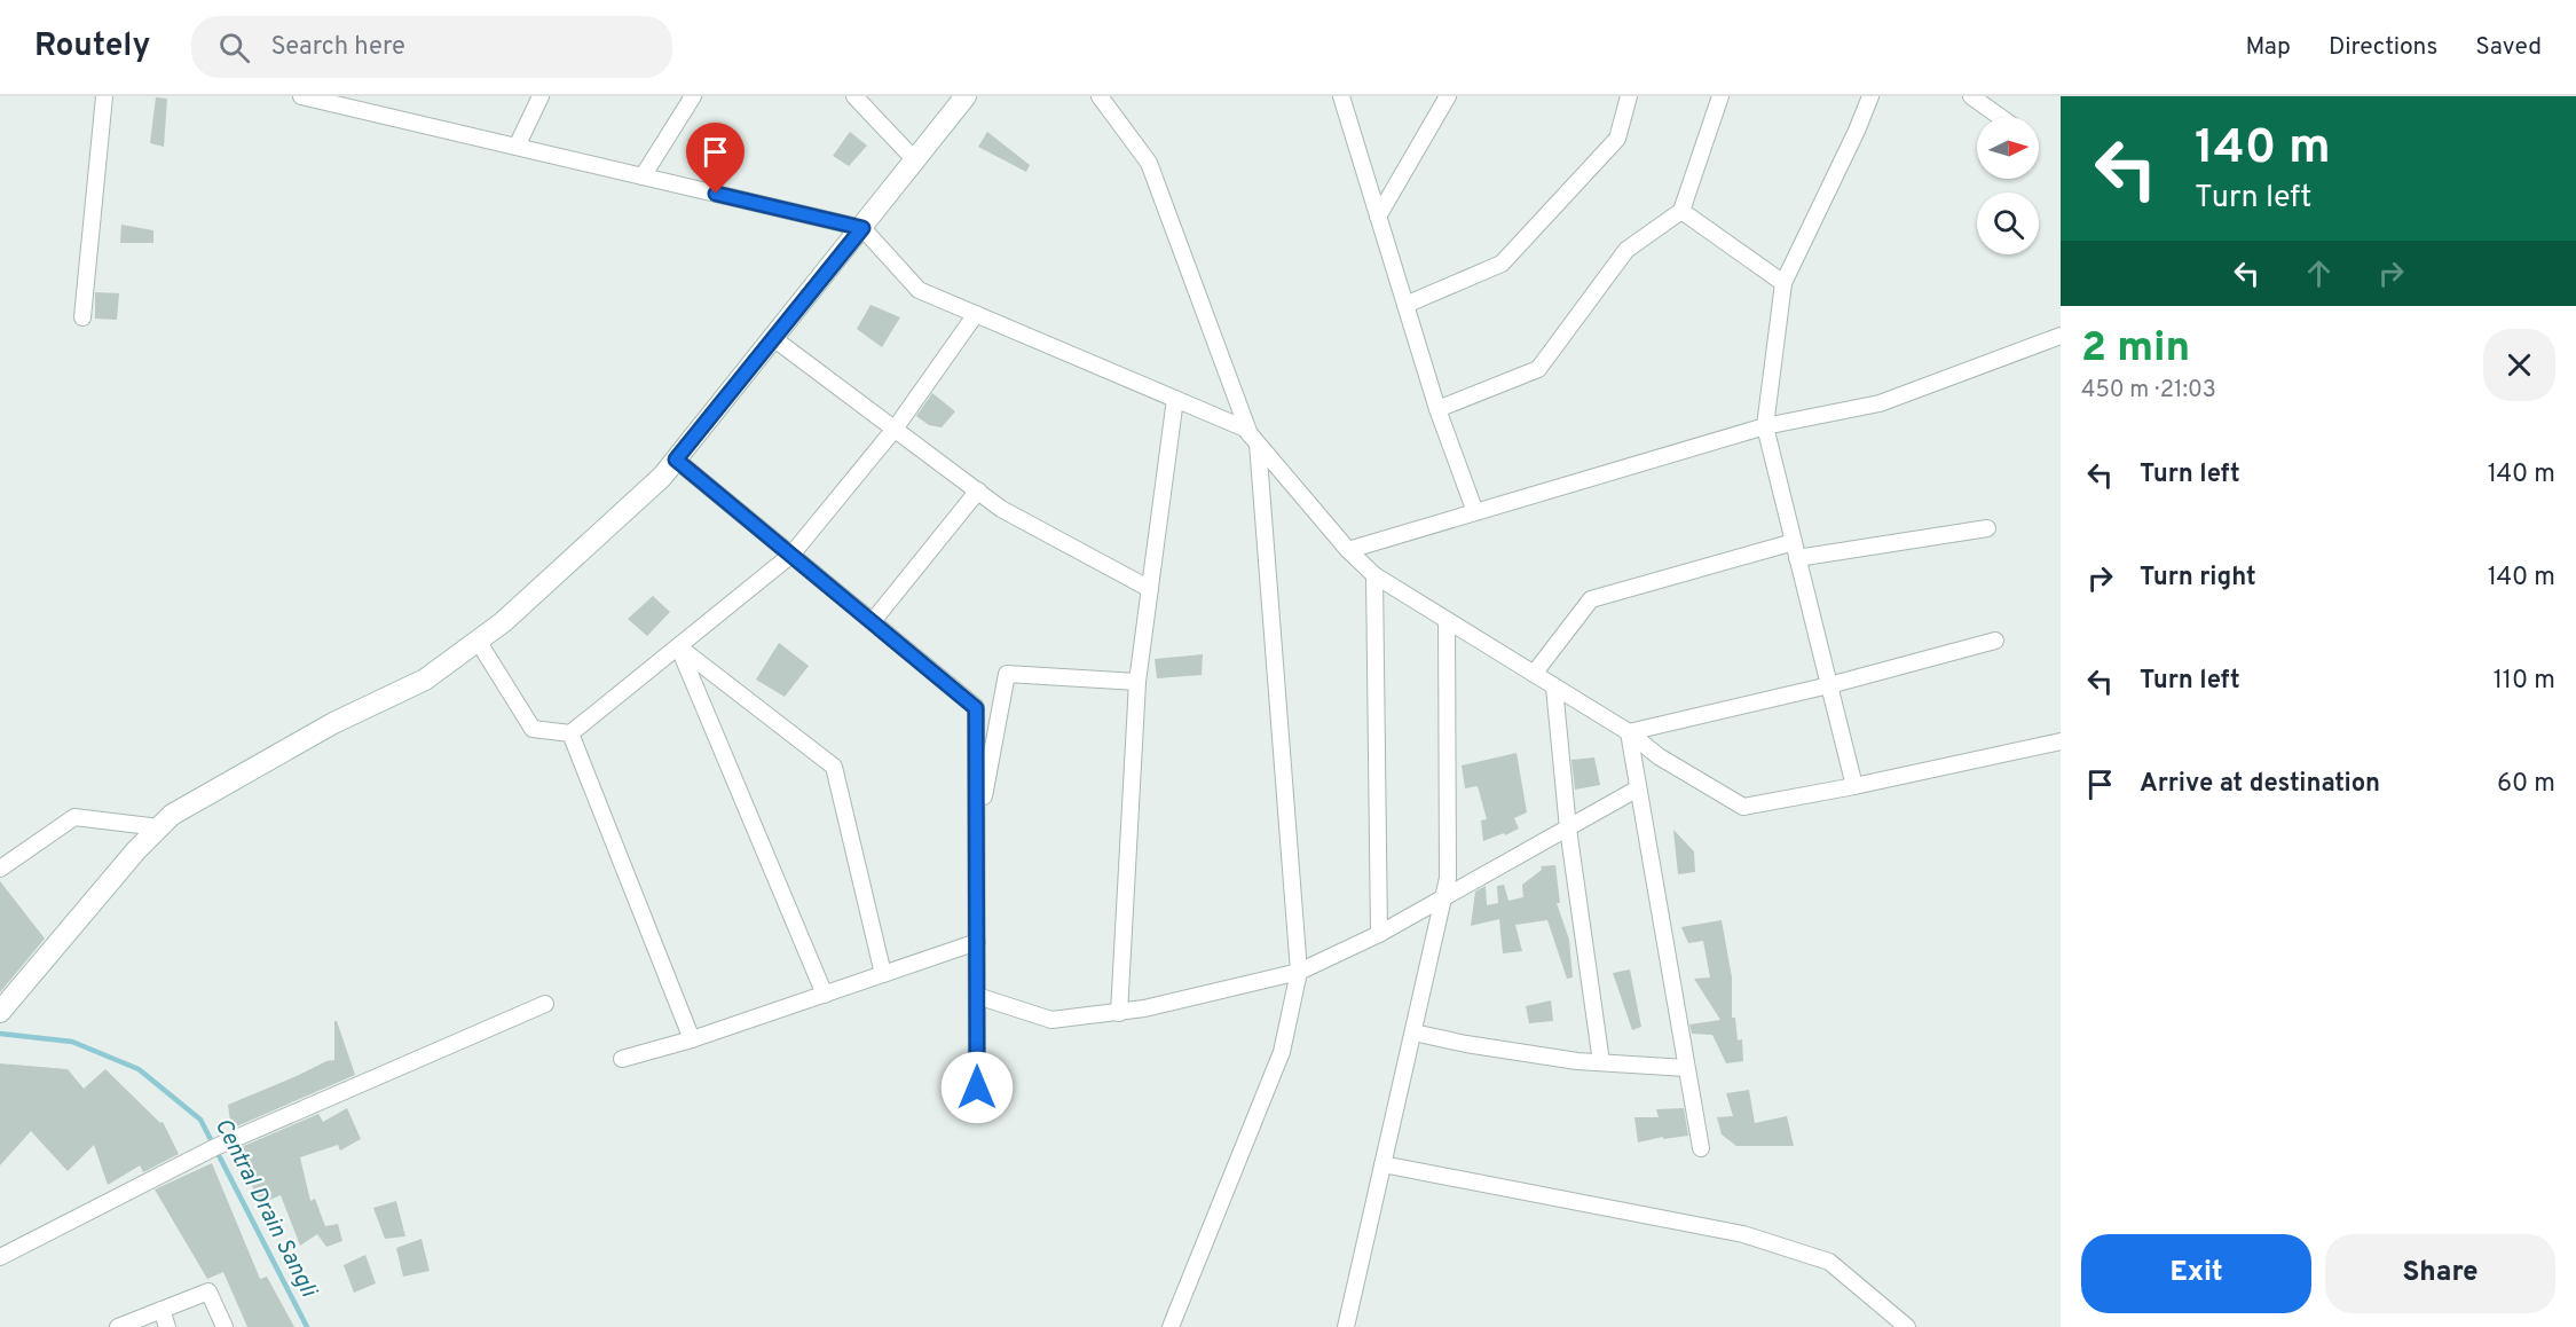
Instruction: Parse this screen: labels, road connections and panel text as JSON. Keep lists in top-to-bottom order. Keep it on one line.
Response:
{"water":["Central Drain Sangli"],"north":"right","page":{"header":"Routely","search":"Search here","nav":["Map","Directions","Saved"],"turn":["140 m","Turn left"],"heading":["2 min","450 m · 21:03"],"list":[{"name":"Turn left","value":"140 m"},{"name":"Turn right","value":"140 m"},{"name":"Turn left","value":"110 m"},{"name":"Arrive at destination","value":"60 m"}],"buttons":["Exit","Share"]}}
